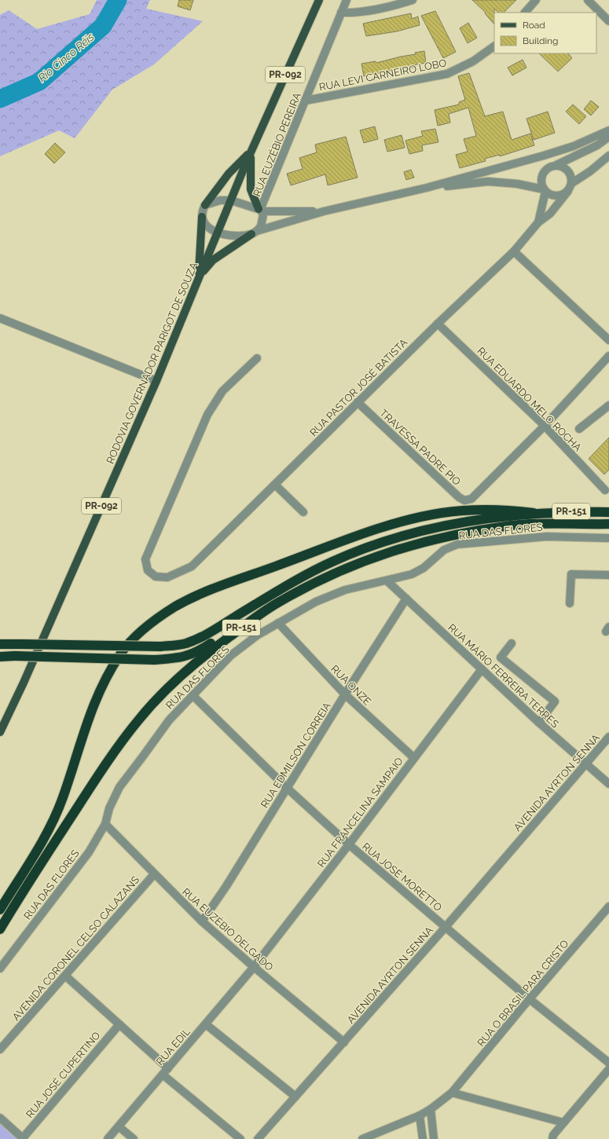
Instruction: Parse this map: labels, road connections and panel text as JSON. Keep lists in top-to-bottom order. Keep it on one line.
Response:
{"streets":{"highway":["PR-151"],"main road":["PR-092","RODOVIA GOVERNADOR PARIGOT DE SOUZA"],"street":["RUA LEVI CARNEIRO LOBO","RUA EUZÉBIO PEREIRA","RUA PASTOR JOSÉ BATISTA","RUA EDUARDO MELO ROCHA","TRAVESSA PADRE PIO","RUA DAS FLORES","RUA MÁRIO FERREIRA TERRES","RUA ONZE","RUA EDMILSON CORREIA","AVENIDA AYRTON SENNA","RUA FRANCELINA SAMPAIO","RUA JOSÉ MORETTO","RUA EUZÉBIO DELGADO","AVENIDA CORONEL CELSO CALAZANS","RUA O BRASIL PARA CRISTO","RUA EDIL","RUA JOSÉ CUPERTINO"]},"crossings":[["RUA LEVI CARNEIRO LOBO","RUA EUZÉBIO PEREIRA"],["RUA PASTOR JOSÉ BATISTA","RUA EDUARDO MELO ROCHA"],["RUA PASTOR JOSÉ BATISTA","TRAVESSA PADRE PIO"],["RUA EDUARDO MELO ROCHA","TRAVESSA PADRE PIO"],["RUA DAS FLORES","RUA MÁRIO FERREIRA TERRES"],["RUA DAS FLORES","RUA ONZE"],["RUA DAS FLORES","RUA JOSÉ MORETTO"],["RUA DAS FLORES","RUA EUZÉBIO DELGADO"],["RUA MÁRIO FERREIRA TERRES","RUA EDMILSON CORREIA"],["RUA MÁRIO FERREIRA TERRES","AVENIDA AYRTON SENNA"],["RUA MÁRIO FERREIRA TERRES","RUA FRANCELINA SAMPAIO"],["RUA ONZE","RUA EDMILSON CORREIA"],["RUA ONZE","RUA FRANCELINA SAMPAIO"],["RUA EDMILSON CORREIA","RUA JOSÉ MORETTO"],["RUA EDMILSON CORREIA","RUA EUZÉBIO DELGADO"],["AVENIDA AYRTON SENNA","RUA JOSÉ MORETTO"],["AVENIDA AYRTON SENNA","RUA EUZÉBIO DELGADO"],["RUA FRANCELINA SAMPAIO","RUA JOSÉ MORETTO"],["RUA FRANCELINA SAMPAIO","RUA EUZÉBIO DELGADO"],["RUA FRANCELINA SAMPAIO","RUA EDIL"],["RUA JOSÉ MORETTO","RUA O BRASIL PARA CRISTO"],["RUA EUZÉBIO DELGADO","AVENIDA CORONEL CELSO CALAZANS"],["RUA EUZÉBIO DELGADO","RUA EDIL"]],"water":["Rio Cinco Réis"],"legend":["Road","Building"]}
